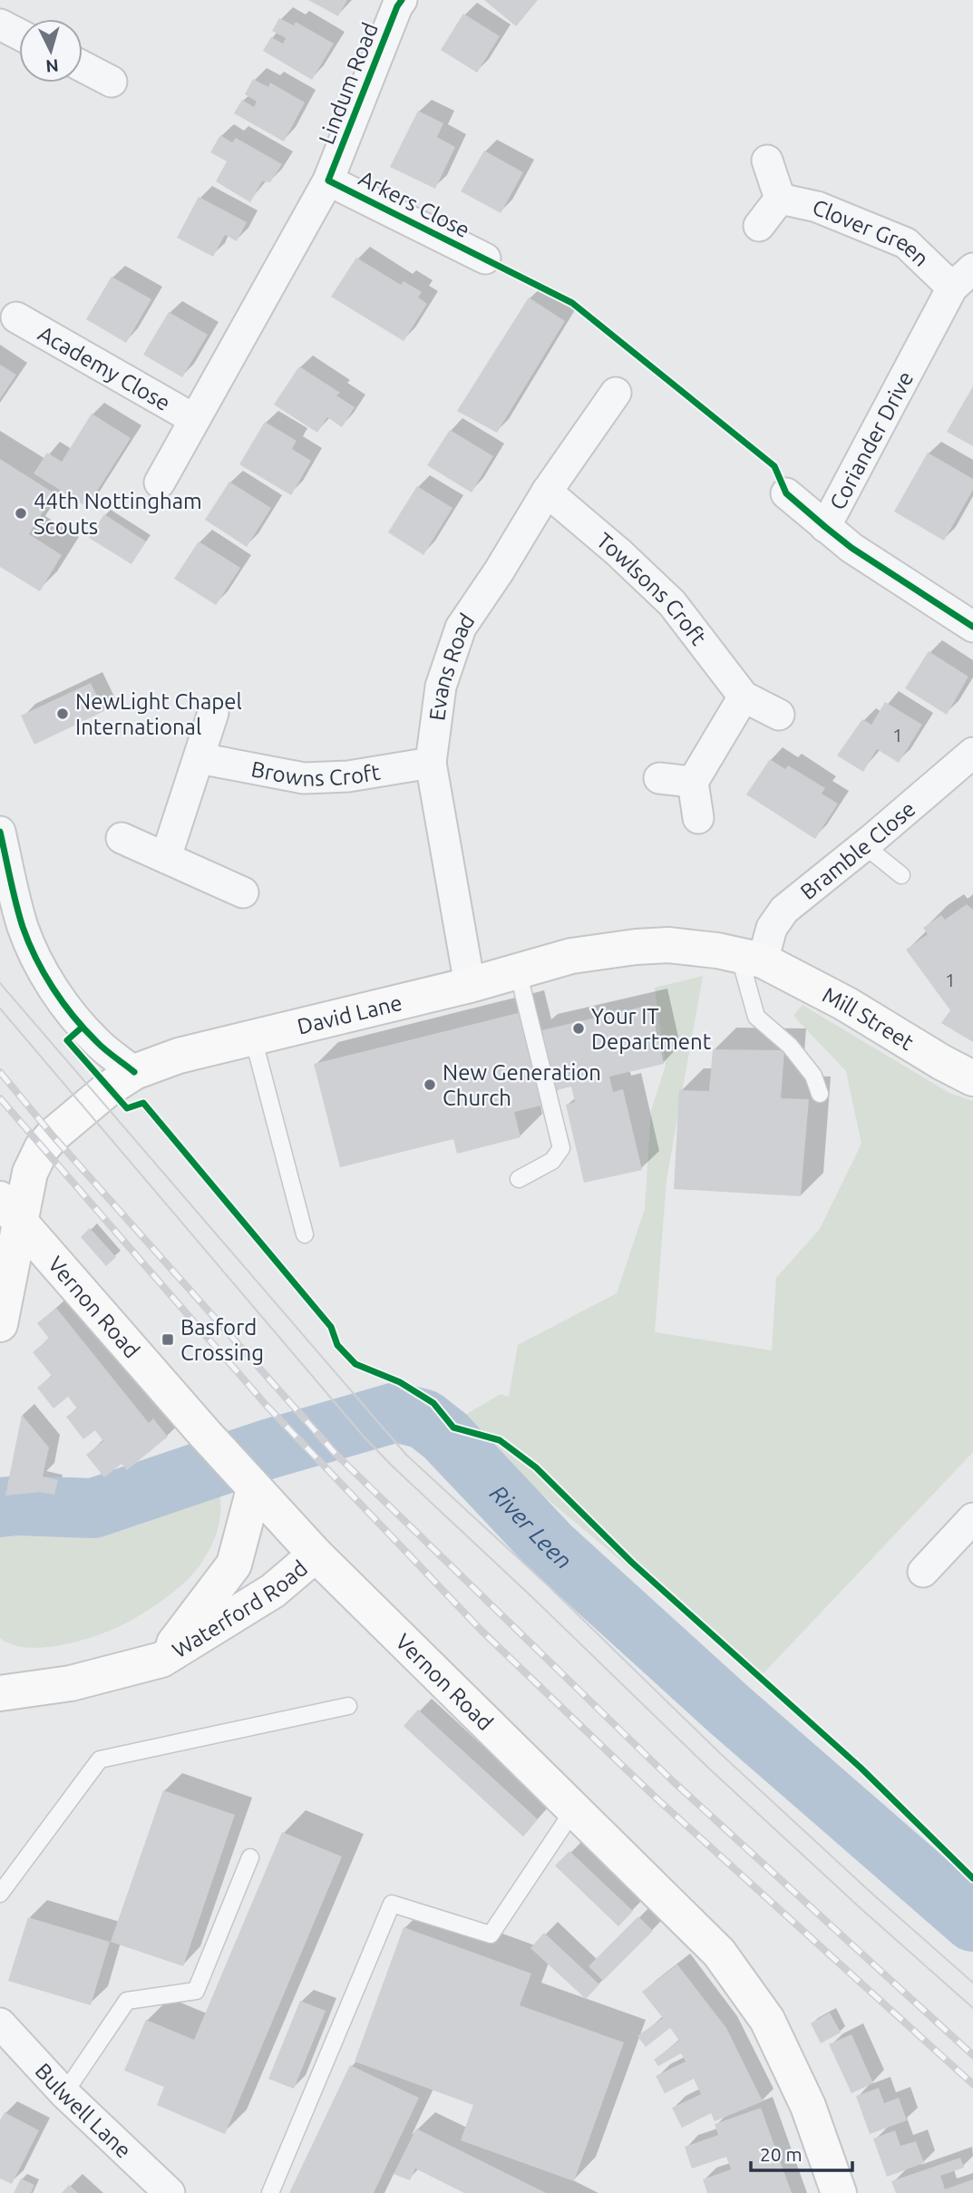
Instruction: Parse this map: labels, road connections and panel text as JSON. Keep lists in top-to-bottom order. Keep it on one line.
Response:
{"streets":{"main road":["David Lane","Mill Street","Vernon Road","Waterford Road"],"street":["Lindum Road","Arkers Close","Clover Green","Academy Close","Coriander Drive","Towlsons Croft","Evans Road","Browns Croft","Bramble Close","Bulwell Lane"]},"crossings":[["Lindum Road","Arkers Close"],["Lindum Road","Academy Close"],["Clover Green","Coriander Drive"],["Towlsons Croft","Evans Road"],["Evans Road","Browns Croft"],["Evans Road","David Lane"],["Bramble Close","David Lane"],["Bramble Close","Mill Street"],["David Lane","Mill Street"],["David Lane","Vernon Road"],["Vernon Road","Waterford Road"]],"water":["River Leen"],"places":{"other":["44th Nottingham Scouts","NewLight Chapel International","Your IT Department","New Generation Church"],"transit":["Basford Crossing"]},"house_numbers":["1","1"],"scale_bar":"20 m","north":"bottom"}
